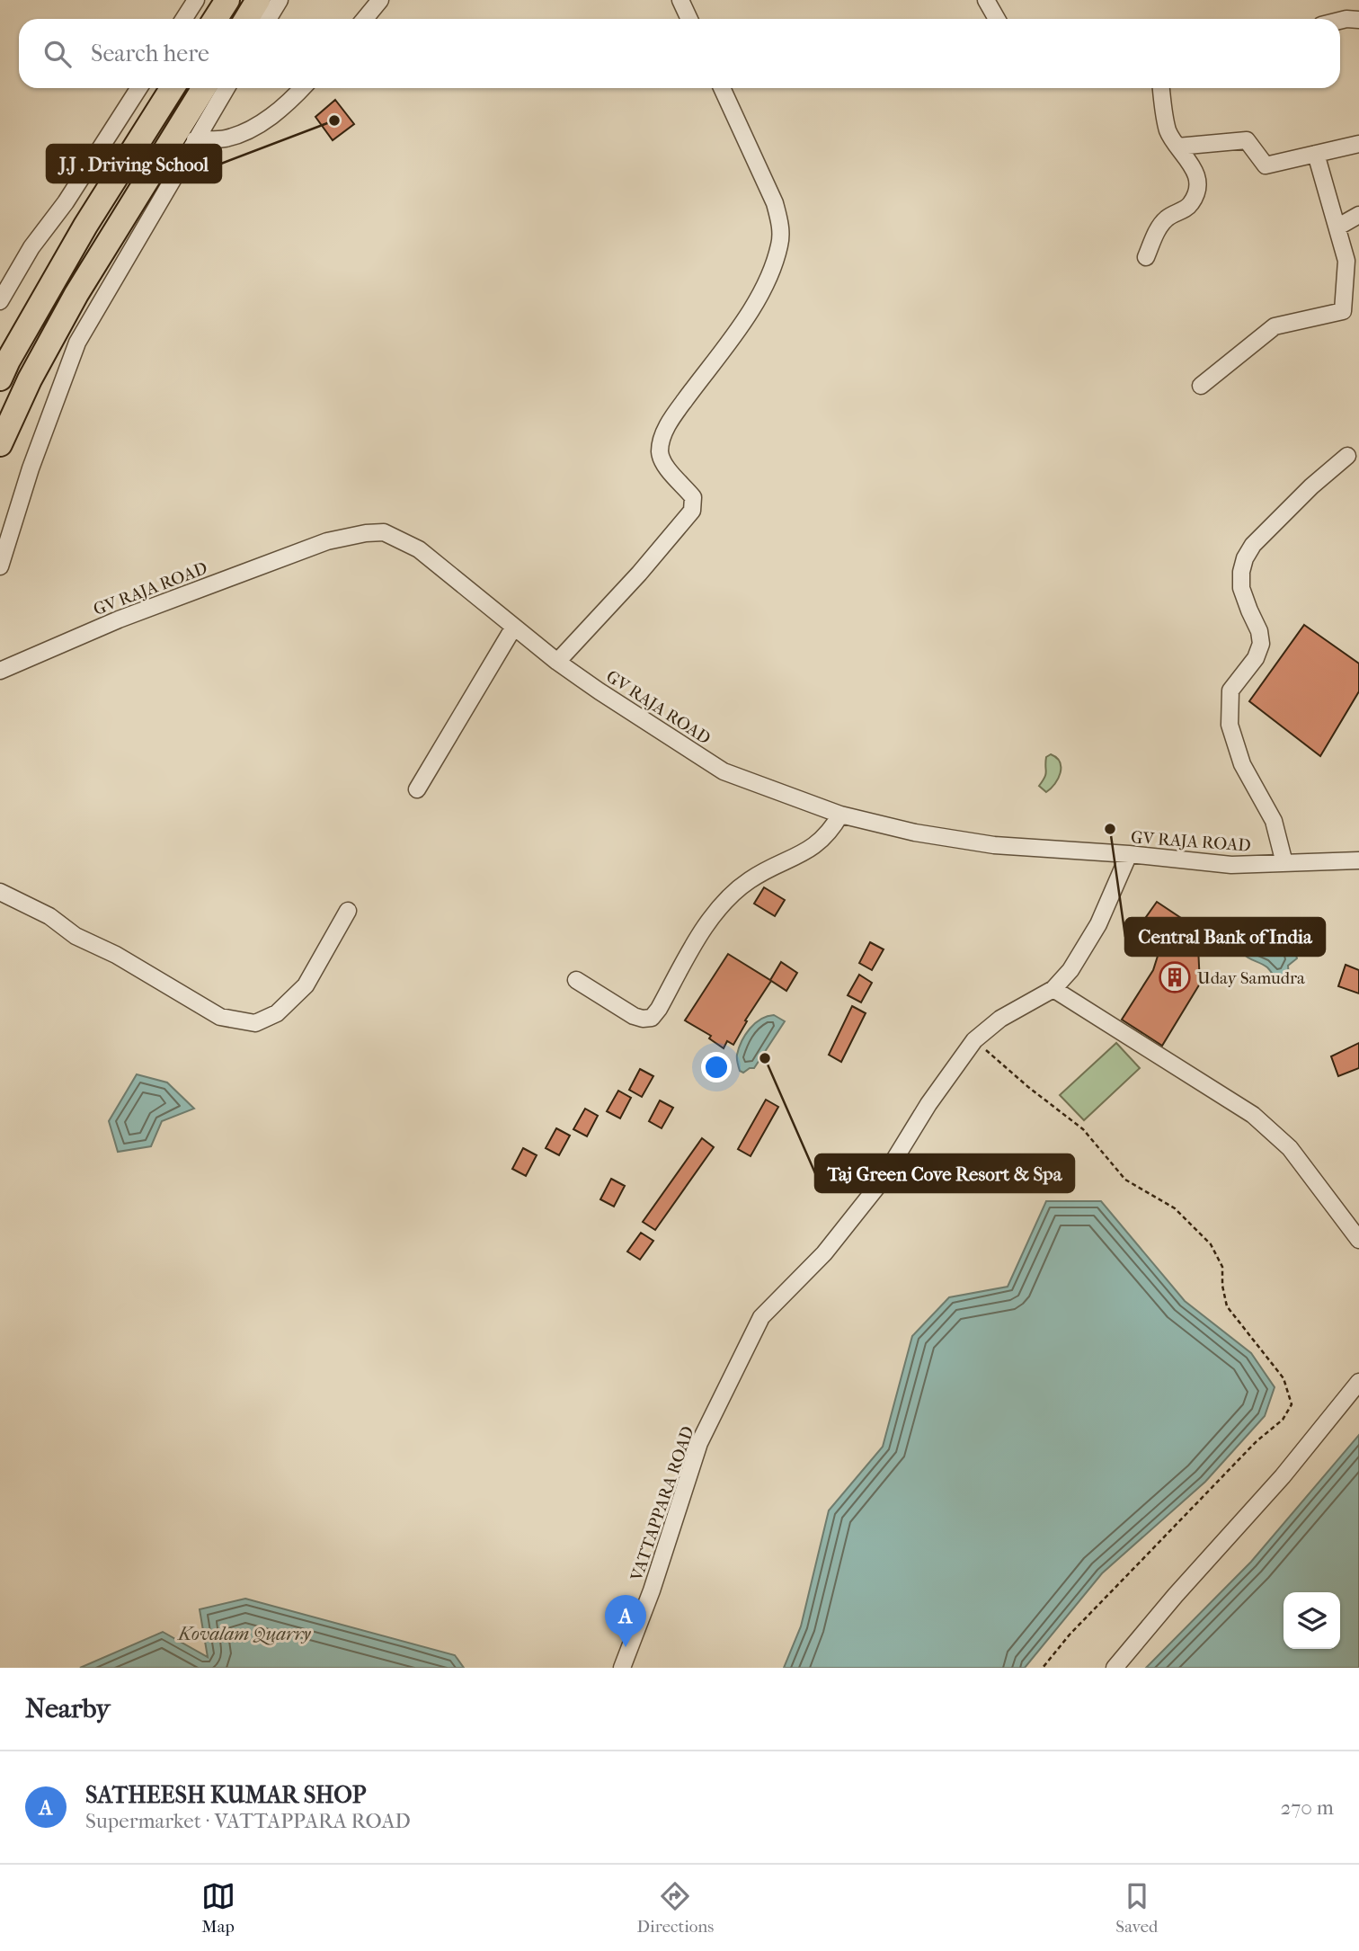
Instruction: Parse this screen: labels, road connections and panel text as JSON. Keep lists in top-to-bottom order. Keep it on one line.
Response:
{"streets":{"street":["GV RAJA ROAD","VATTAPPARA ROAD"]},"crossings":[["GV RAJA ROAD","VATTAPPARA ROAD"]],"water":["Kovalam Quarry"],"places":{"other":["J.J . Driving School","Central Bank of India","Taj Green Cove Resort & Spa"],"building":["Uday Samudra"]},"page":{"search":"Search here","pins":"A","heading":"Nearby","list":[{"mark":"A","name":"SATHEESH KUMAR SHOP","note":"Supermarket · VATTAPPARA ROAD","value":"270 m"}],"nav":["Map","Directions","Saved"]}}
